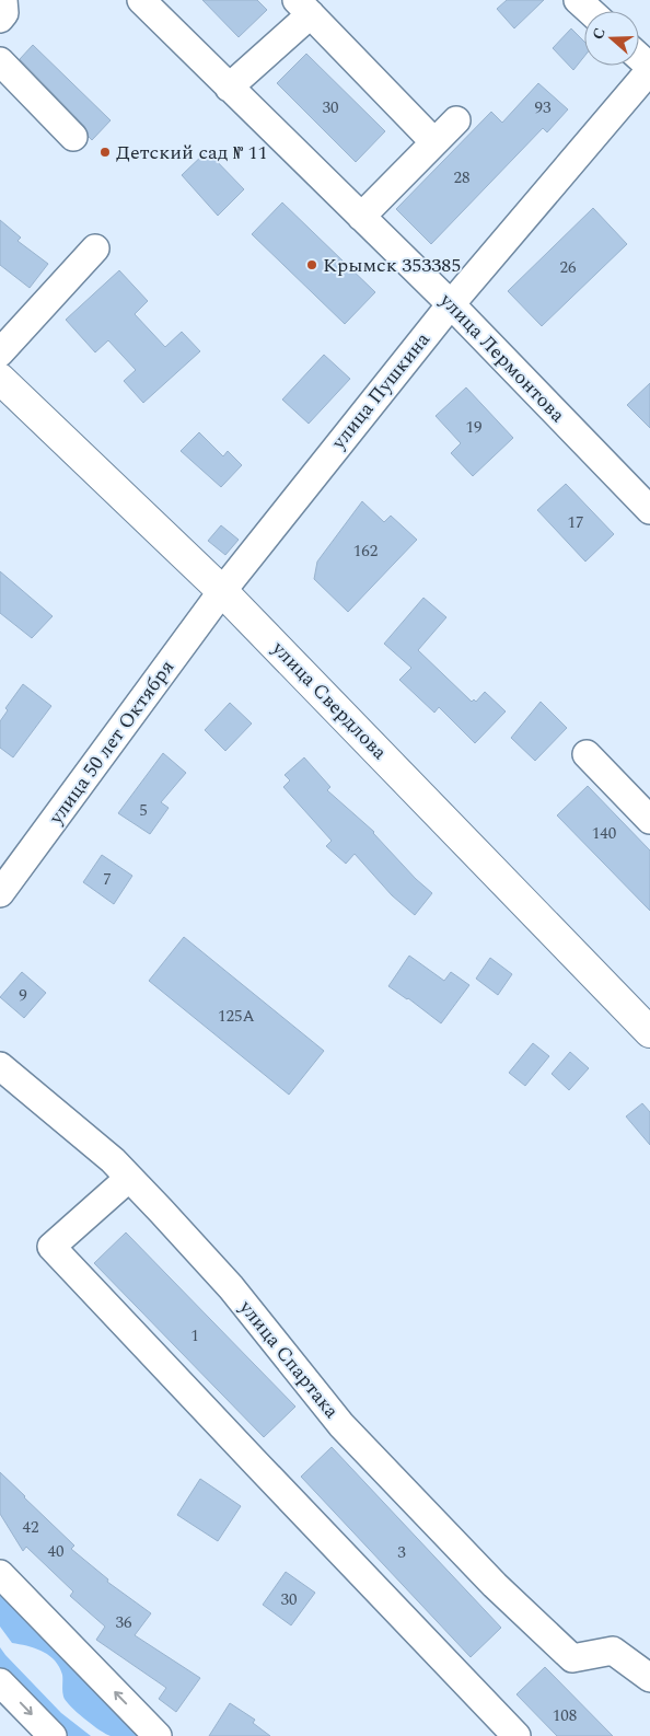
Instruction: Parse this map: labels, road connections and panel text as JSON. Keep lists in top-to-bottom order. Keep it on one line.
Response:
{"streets":{"main road":["улица Свердлова"],"street":["улица Лермонтова","улица Пушкина","улица 50 лет Октября","улица Спартака"]},"crossings":[["улица Лермонтова","улица Пушкина"],["улица Пушкина","улица Свердлова"],["улица Пушкина","улица 50 лет Октября"],["улица Свердлова","улица 50 лет Октября"]],"places":["Детский сад № 11","Крымск 353385"],"house_numbers":["30","93","28","26","19","17","162","5","140","7","9","125А","1","42","40","3","30","36","108"],"north":"left"}
